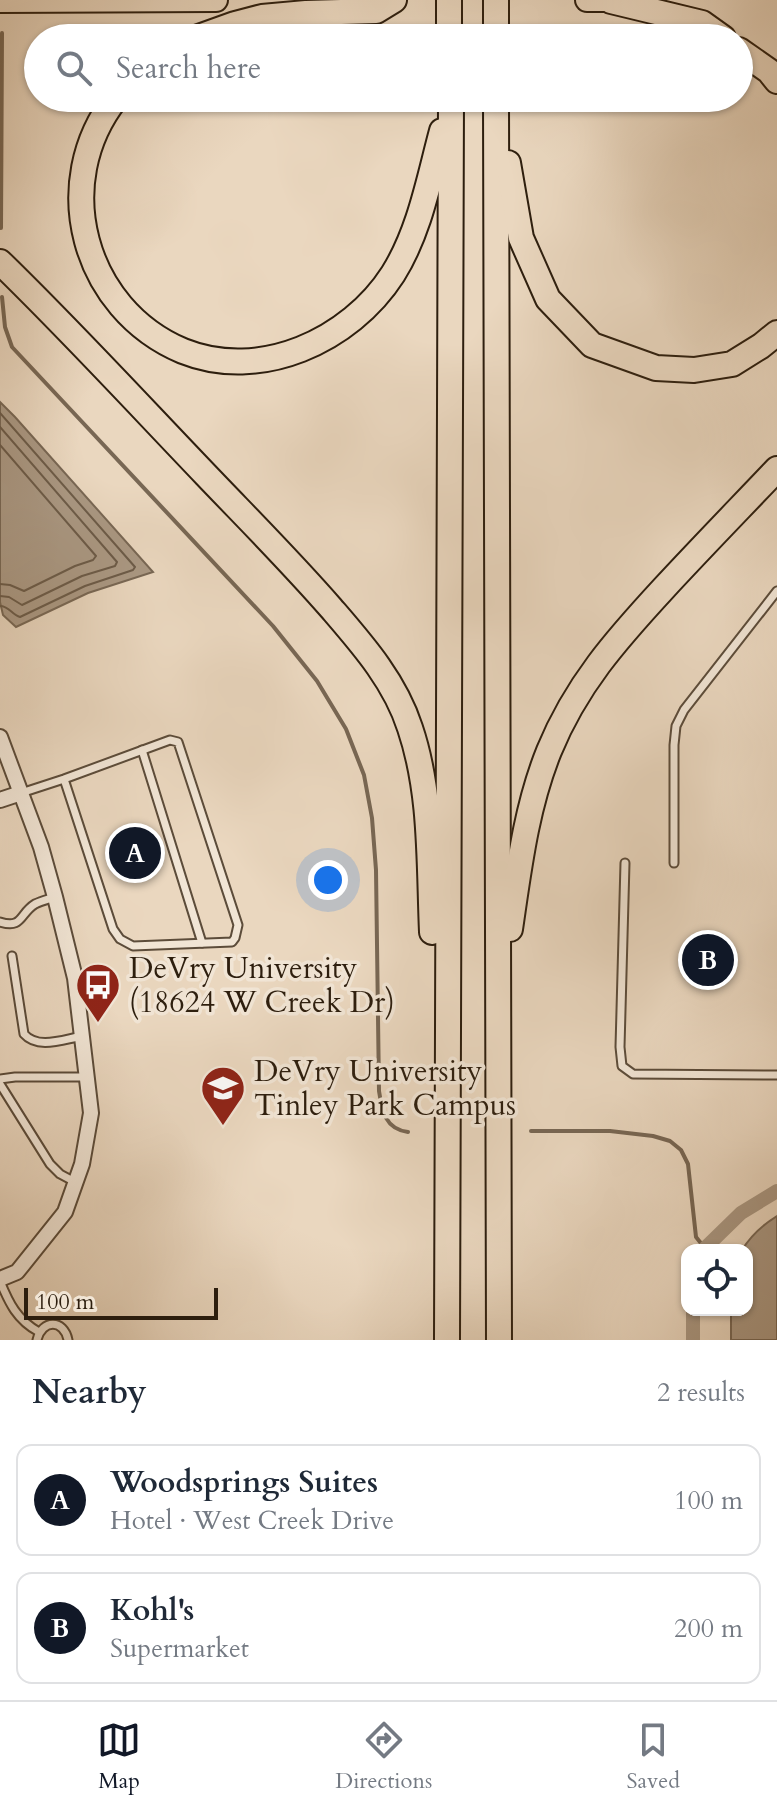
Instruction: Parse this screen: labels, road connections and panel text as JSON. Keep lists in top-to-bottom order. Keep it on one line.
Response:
{"places":{"bus stop":["DeVry University (18624 W Creek Dr)"],"school or university":["DeVry University Tinley Park Campus"]},"scale_bar":"100 m","page":{"search":"Search here","pins":["A","B"],"scale":"100 m","heading":["Nearby","2 results"],"list":[{"mark":"A","name":"Woodsprings Suites","note":"Hotel · West Creek Drive","value":"100 m"},{"mark":"B","name":"Kohl's","note":"Supermarket","value":"200 m"}],"nav":["Map","Directions","Saved"]}}
